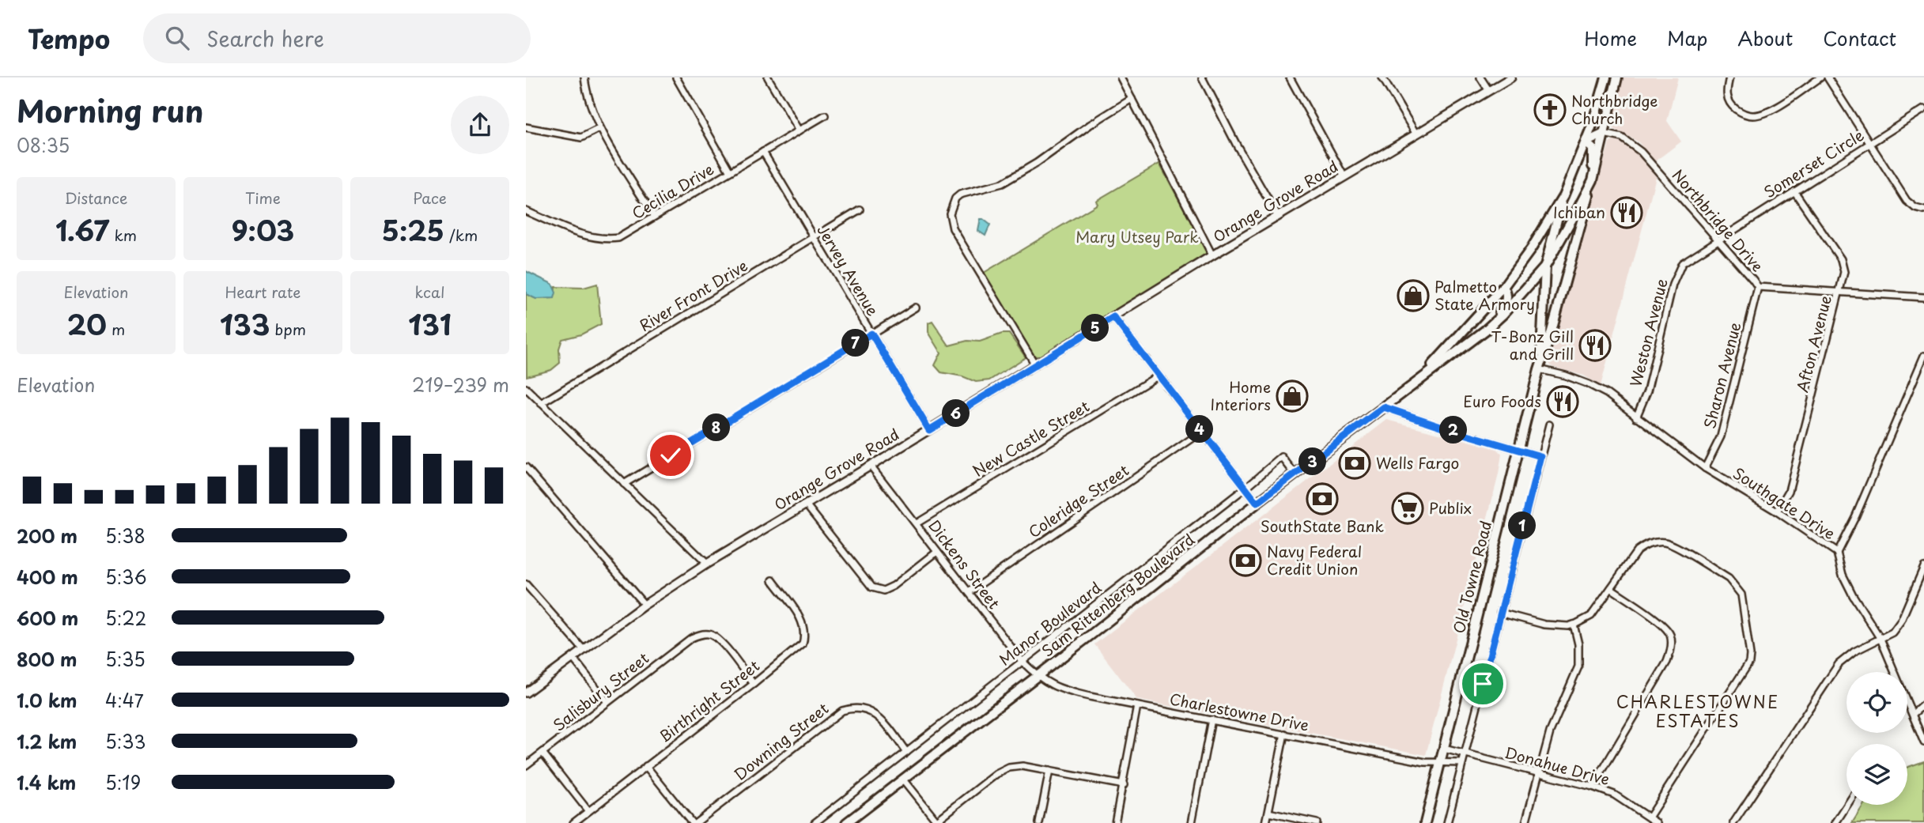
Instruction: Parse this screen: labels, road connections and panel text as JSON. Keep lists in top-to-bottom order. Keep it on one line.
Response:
{"streets":{"main road":["Old Towne Road","Sam Rittenberg Boulevard"],"street":["Somerset Circle","Cecilia Drive","Orange Grove Road","Northbridge Drive","Jervey Avenue","River Front Drive","Weston Avenue","Afton Avenue","Sharon Avenue","New Castle Street","Coleridge Street","Southgate Drive","Dickens Street","Manor Boulevard","Salisbury Street","Birthright Street","Charlestowne Drive","Downing Street","Donahue Drive"]},"crossings":[["Somerset Circle","Northbridge Drive"],["Somerset Circle","Weston Avenue"],["Somerset Circle","Afton Avenue"],["Cecilia Drive","Jervey Avenue"],["Orange Grove Road","Jervey Avenue"],["Orange Grove Road","Dickens Street"],["Northbridge Drive","Weston Avenue"],["Northbridge Drive","Afton Avenue"],["Northbridge Drive","Sharon Avenue"],["Northbridge Drive","Sam Rittenberg Boulevard"],["Jervey Avenue","River Front Drive"],["Weston Avenue","Southgate Drive"],["Afton Avenue","Southgate Drive"],["Sharon Avenue","Southgate Drive"],["New Castle Street","Dickens Street"],["Coleridge Street","Dickens Street"],["Southgate Drive","Old Towne Road"],["Dickens Street","Sam Rittenberg Boulevard"],["Dickens Street","Manor Boulevard"],["Dickens Street","Charlestowne Drive"],["Old Towne Road","Sam Rittenberg Boulevard"],["Old Towne Road","Charlestowne Drive"],["Old Towne Road","Donahue Drive"],["Sam Rittenberg Boulevard","Manor Boulevard"],["Sam Rittenberg Boulevard","Charlestowne Drive"],["Manor Boulevard","Downing Street"],["Salisbury Street","Birthright Street"]],"districts":["CHARLESTOWNE ESTATES"],"parks":["Mary Utsey Park"],"places":{"church":["Northbridge Church"],"restaurant":["Ichiban","T-Bonz Gill and Grill","Euro Foods"],"shop":["Palmetto State Armory","Home Interiors"],"bank":["Wells Fargo","SouthState Bank","Navy Federal Credit Union"],"supermarket":["Publix"]},"page":{"header":"Tempo","search":"Search here","nav":["Home","Map","About","Contact"],"heading":["Morning run","08:35"],"stats":[["Distance","1.67 km"],["Time","9:03"],["Pace","5:25 /km"],["Elevation","20 m"],["Heart rate","133 bpm"],["kcal","131"]],"pins":["5","7","6","8","4","2","3","1"],"chart":["Elevation","219–239 m"],"list":[{"name":"200 m","note":"5:38"},{"name":"400 m","note":"5:36"},{"name":"600 m","note":"5:22"},{"name":"800 m","note":"5:35"},{"name":"1.0 km","note":"4:47"},{"name":"1.2 km","note":"5:33"},{"name":"1.4 km","note":"5:19"}]}}
